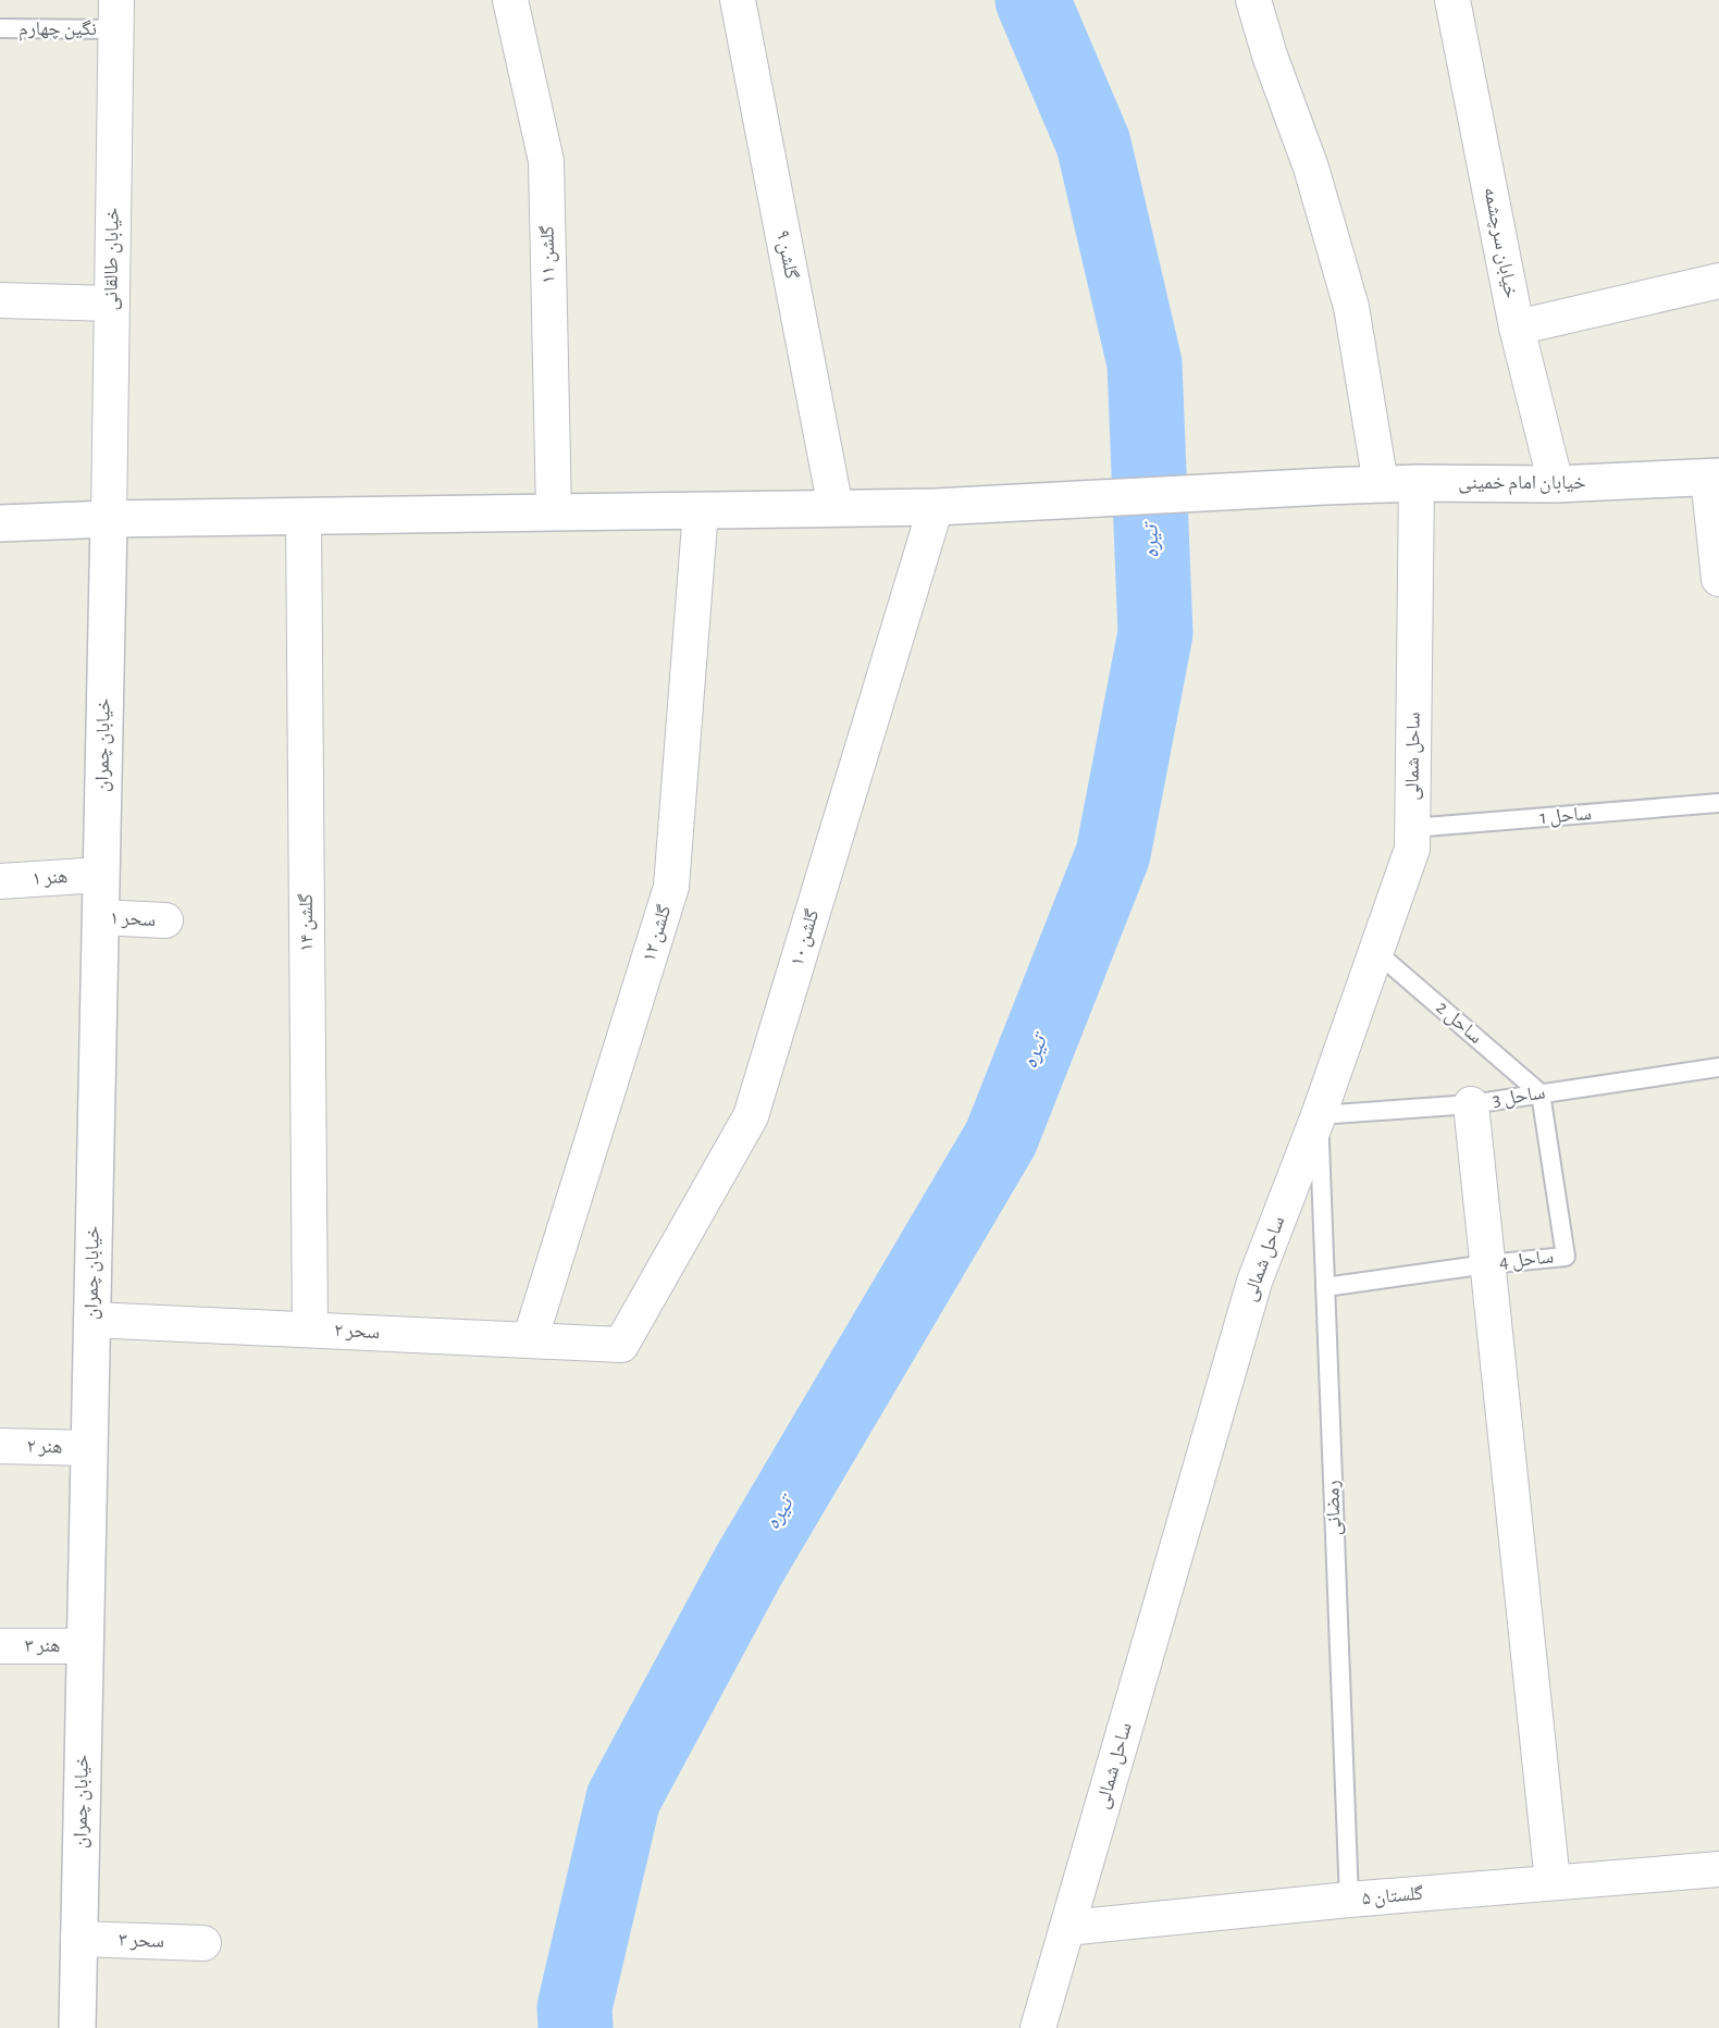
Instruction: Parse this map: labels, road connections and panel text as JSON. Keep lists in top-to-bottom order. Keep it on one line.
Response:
{"streets":{"street":["خیابان سرچشمه","گلشن ۱۱","گلشن ۹","خیابان طالقانی","خیابان امام خمینی","خیابان چمران","ساحل شمالی","هنر ۱","سحر ۱","گلشن ۱۴","گلشن ۱۲","گلشن ۱۰","سحر ۲","هنر ۲","هنر ۳","گلستان ۵","سحر ۳"],"lane":["نگین چهارم","ساحل 1","ساحل 2","ساحل 3","ساحل 4","رمضانی"]},"crossings":[["نگین چهارم","خیابان طالقانی"],["خیابان سرچشمه","خیابان امام خمینی"],["گلشن ۱۱","خیابان امام خمینی"],["گلشن ۹","خیابان امام خمینی"],["خیابان طالقانی","خیابان امام خمینی"],["خیابان طالقانی","خیابان چمران"],["خیابان امام خمینی","خیابان چمران"],["خیابان امام خمینی","ساحل شمالی"],["خیابان امام خمینی","گلشن ۱۴"],["خیابان امام خمینی","گلشن ۱۲"],["خیابان امام خمینی","گلشن ۱۰"],["خیابان چمران","هنر ۱"],["خیابان چمران","سحر ۱"],["خیابان چمران","سحر ۲"],["خیابان چمران","هنر ۲"],["خیابان چمران","هنر ۳"],["خیابان چمران","سحر ۳"],["ساحل شمالی","ساحل 1"],["ساحل شمالی","ساحل 2"],["ساحل شمالی","ساحل 3"],["ساحل شمالی","رمضانی"],["ساحل شمالی","گلستان ۵"],["گلشن ۱۴","سحر ۲"],["گلشن ۱۲","سحر ۲"],["گلشن ۱۰","سحر ۲"],["ساحل 2","ساحل 3"],["ساحل 2","ساحل 4"],["ساحل 3","ساحل 4"],["ساحل 3","رمضانی"],["ساحل 4","رمضانی"],["رمضانی","گلستان ۵"]],"water":["تيره"]}
